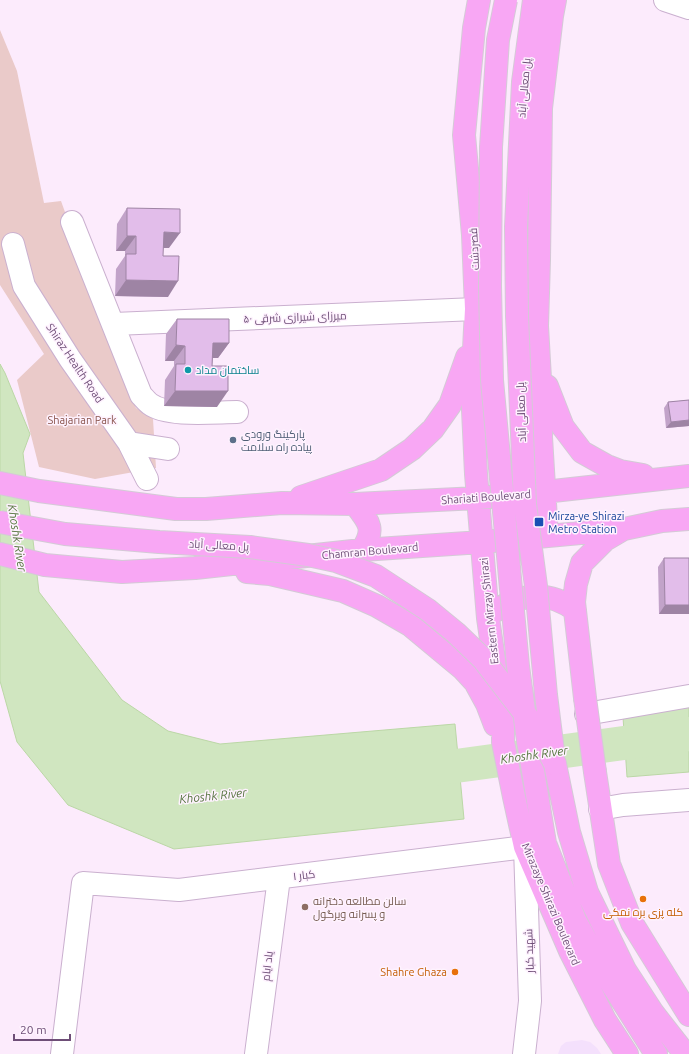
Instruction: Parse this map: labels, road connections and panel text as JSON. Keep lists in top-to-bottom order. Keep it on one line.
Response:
{"streets":{"main road":["پل معالی آباد","قصردشت","Shariati Boulevard","Chamran Boulevard","Eastern Mirzay Shirazi","Mirazaye Shirazi Boulevard"],"street":["۵۰ میرزای شیرازی شرقی","Shiraz Health Road","۱ کبار","شهید کبار","یاد ایام"]},"crossings":[["قصردشت","۵۰ میرزای شیرازی شرقی"],["قصردشت","Shariati Boulevard"],["قصردشت","Eastern Mirzay Shirazi"],["Shariati Boulevard","Eastern Mirzay Shirazi"],["Chamran Boulevard","Eastern Mirzay Shirazi"],["Chamran Boulevard","Mirazaye Shirazi Boulevard"],["Eastern Mirzay Shirazi","Mirazaye Shirazi Boulevard"],["۱ کبار","Mirazaye Shirazi Boulevard"],["۱ کبار","شهید کبار"],["۱ کبار","یاد ایام"],["Mirazaye Shirazi Boulevard","شهید کبار"]],"water":["Khoshk River"],"parks":["Shajarian Park"],"places":{"other":["ساختمان مداد","پارکینگ ورودی پیاده راه سلامت","کله پزی بره نمکی","سالن مطالعه دخترانه و پسرانه ویرگول","Shahre Ghaza"],"transit":["Mirza-ye Shirazi Metro Station"]},"scale_bar":"20 m"}
